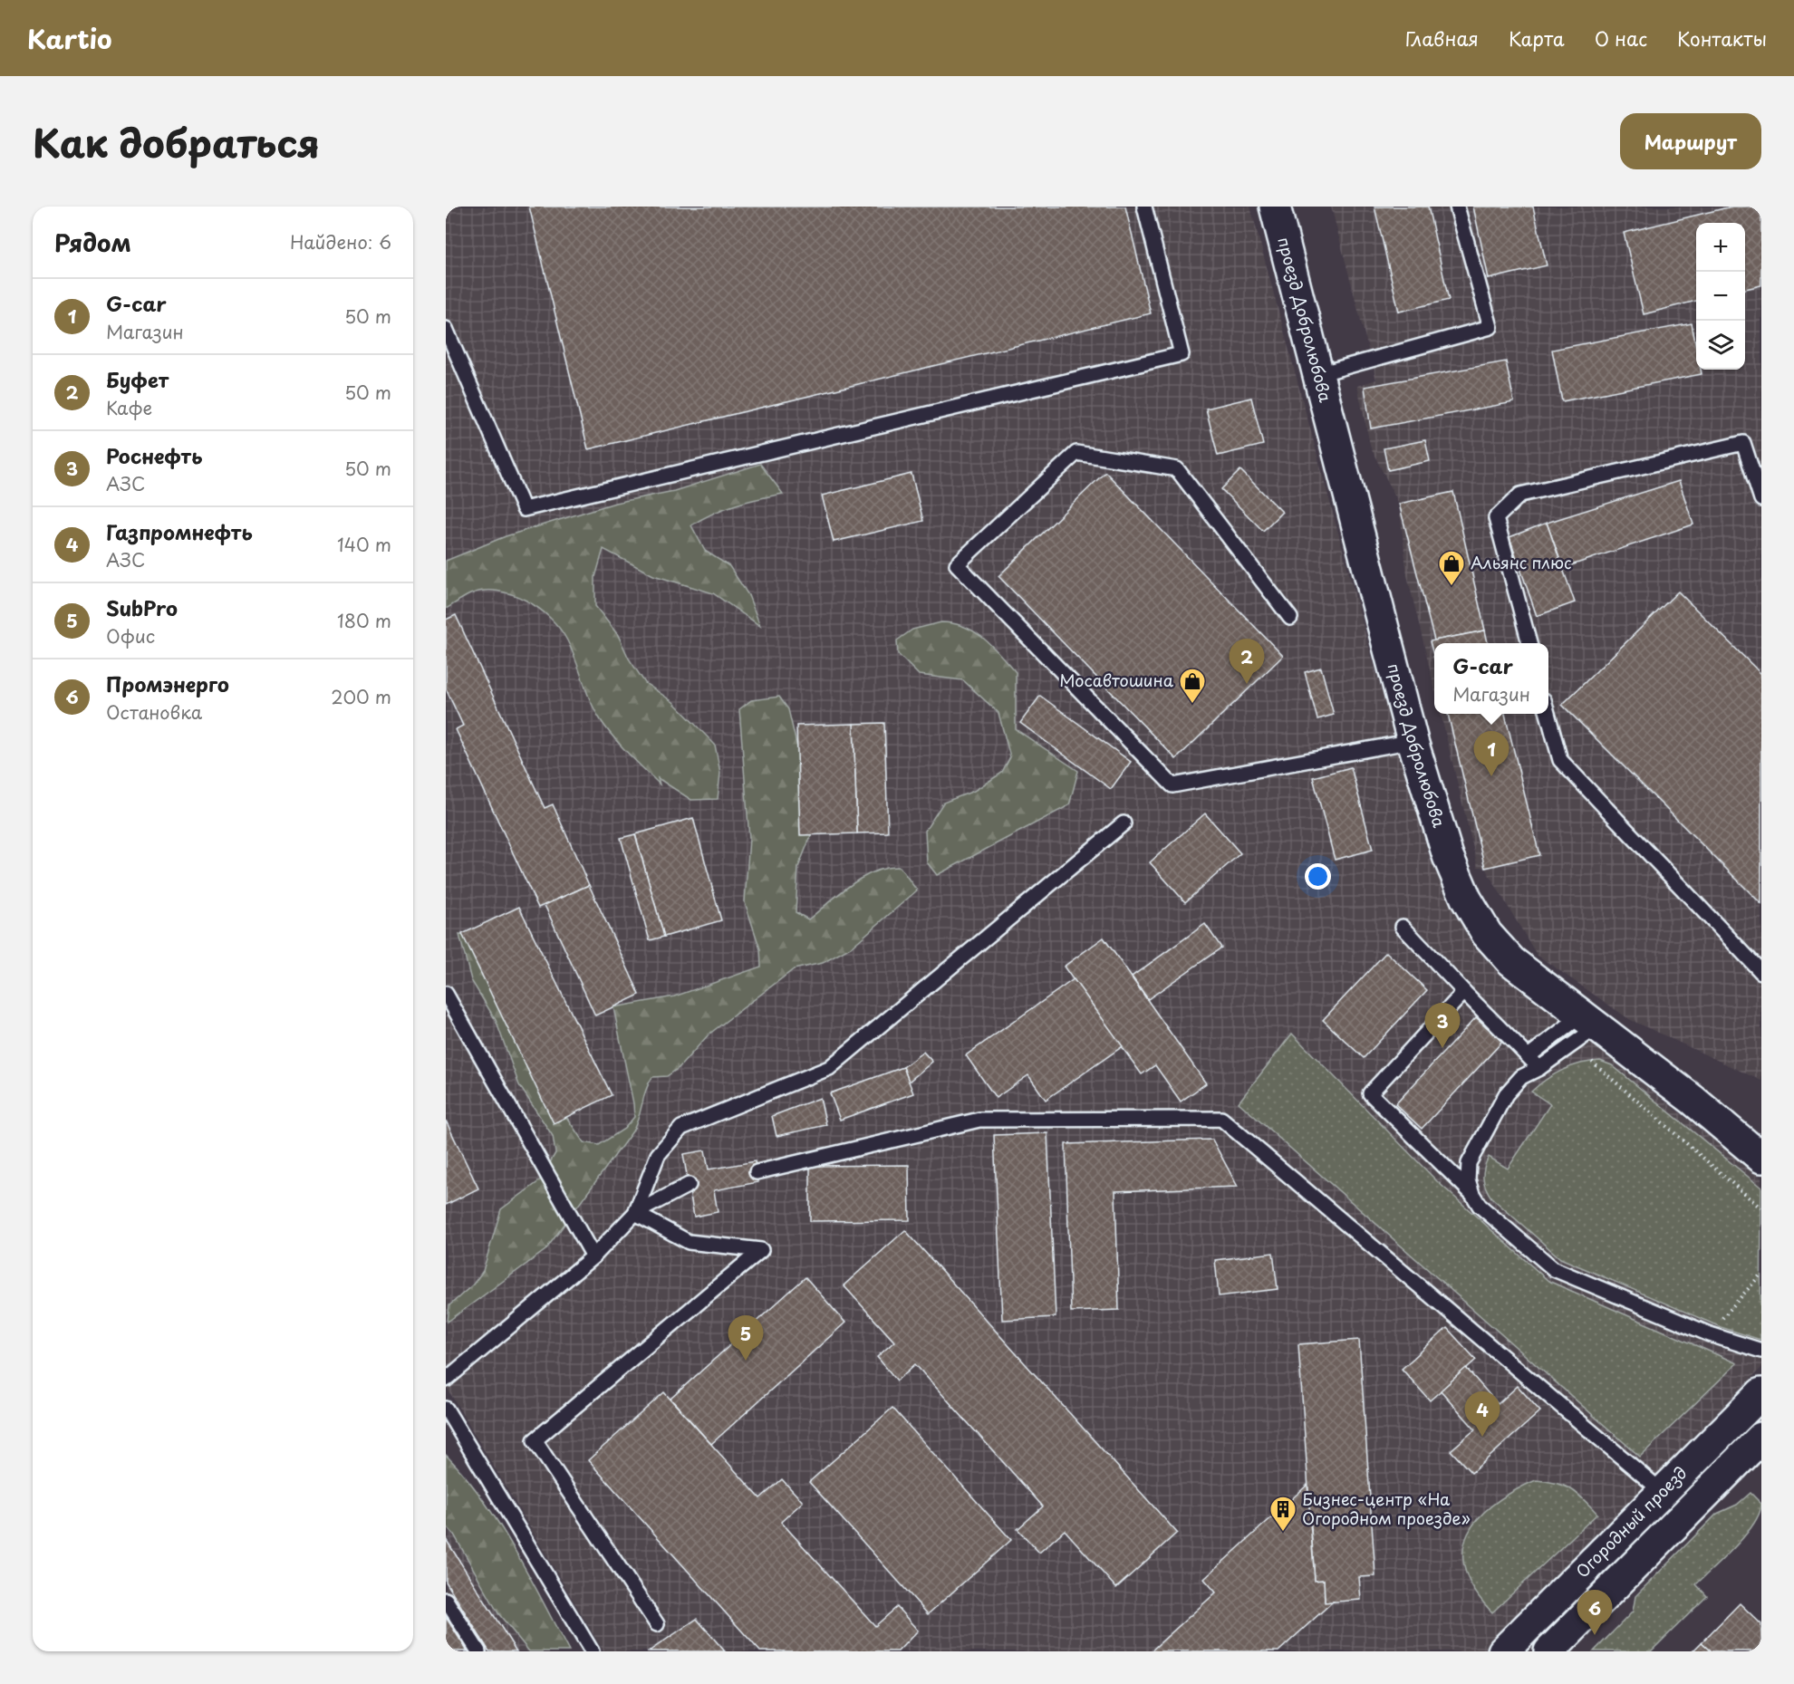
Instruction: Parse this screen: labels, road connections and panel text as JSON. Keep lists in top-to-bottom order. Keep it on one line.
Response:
{"streets":{"street":["проезд Добролюбова","Огородный проезд"]},"places":{"shop":["Альянс плюс","Мосавтошина"],"building":["Бизнес-центр «На Огородном проезде»"]},"page":{"header":"Kartio","nav":["Главная","Карта","О нас","Контакты"],"title":"Как добраться","buttons":"Маршрут","heading":["Рядом","Найдено: 6"],"map_buttons":["+","−"],"list":[{"mark":"1","name":"G-car","note":"Магазин","value":"50 m"},{"mark":"2","name":"Буфет","note":"Кафе","value":"50 m"},{"mark":"3","name":"Роснефть","note":"АЗС","value":"50 m"},{"mark":"4","name":"Газпромнефть","note":"АЗС","value":"140 m"},{"mark":"5","name":"SubPro","note":"Офис","value":"180 m"},{"mark":"6","name":"Промэнерго","note":"Остановка","value":"200 m"}],"pins":["2","1","3","5","4","6"],"popup":["G-car","Магазин"]}}
